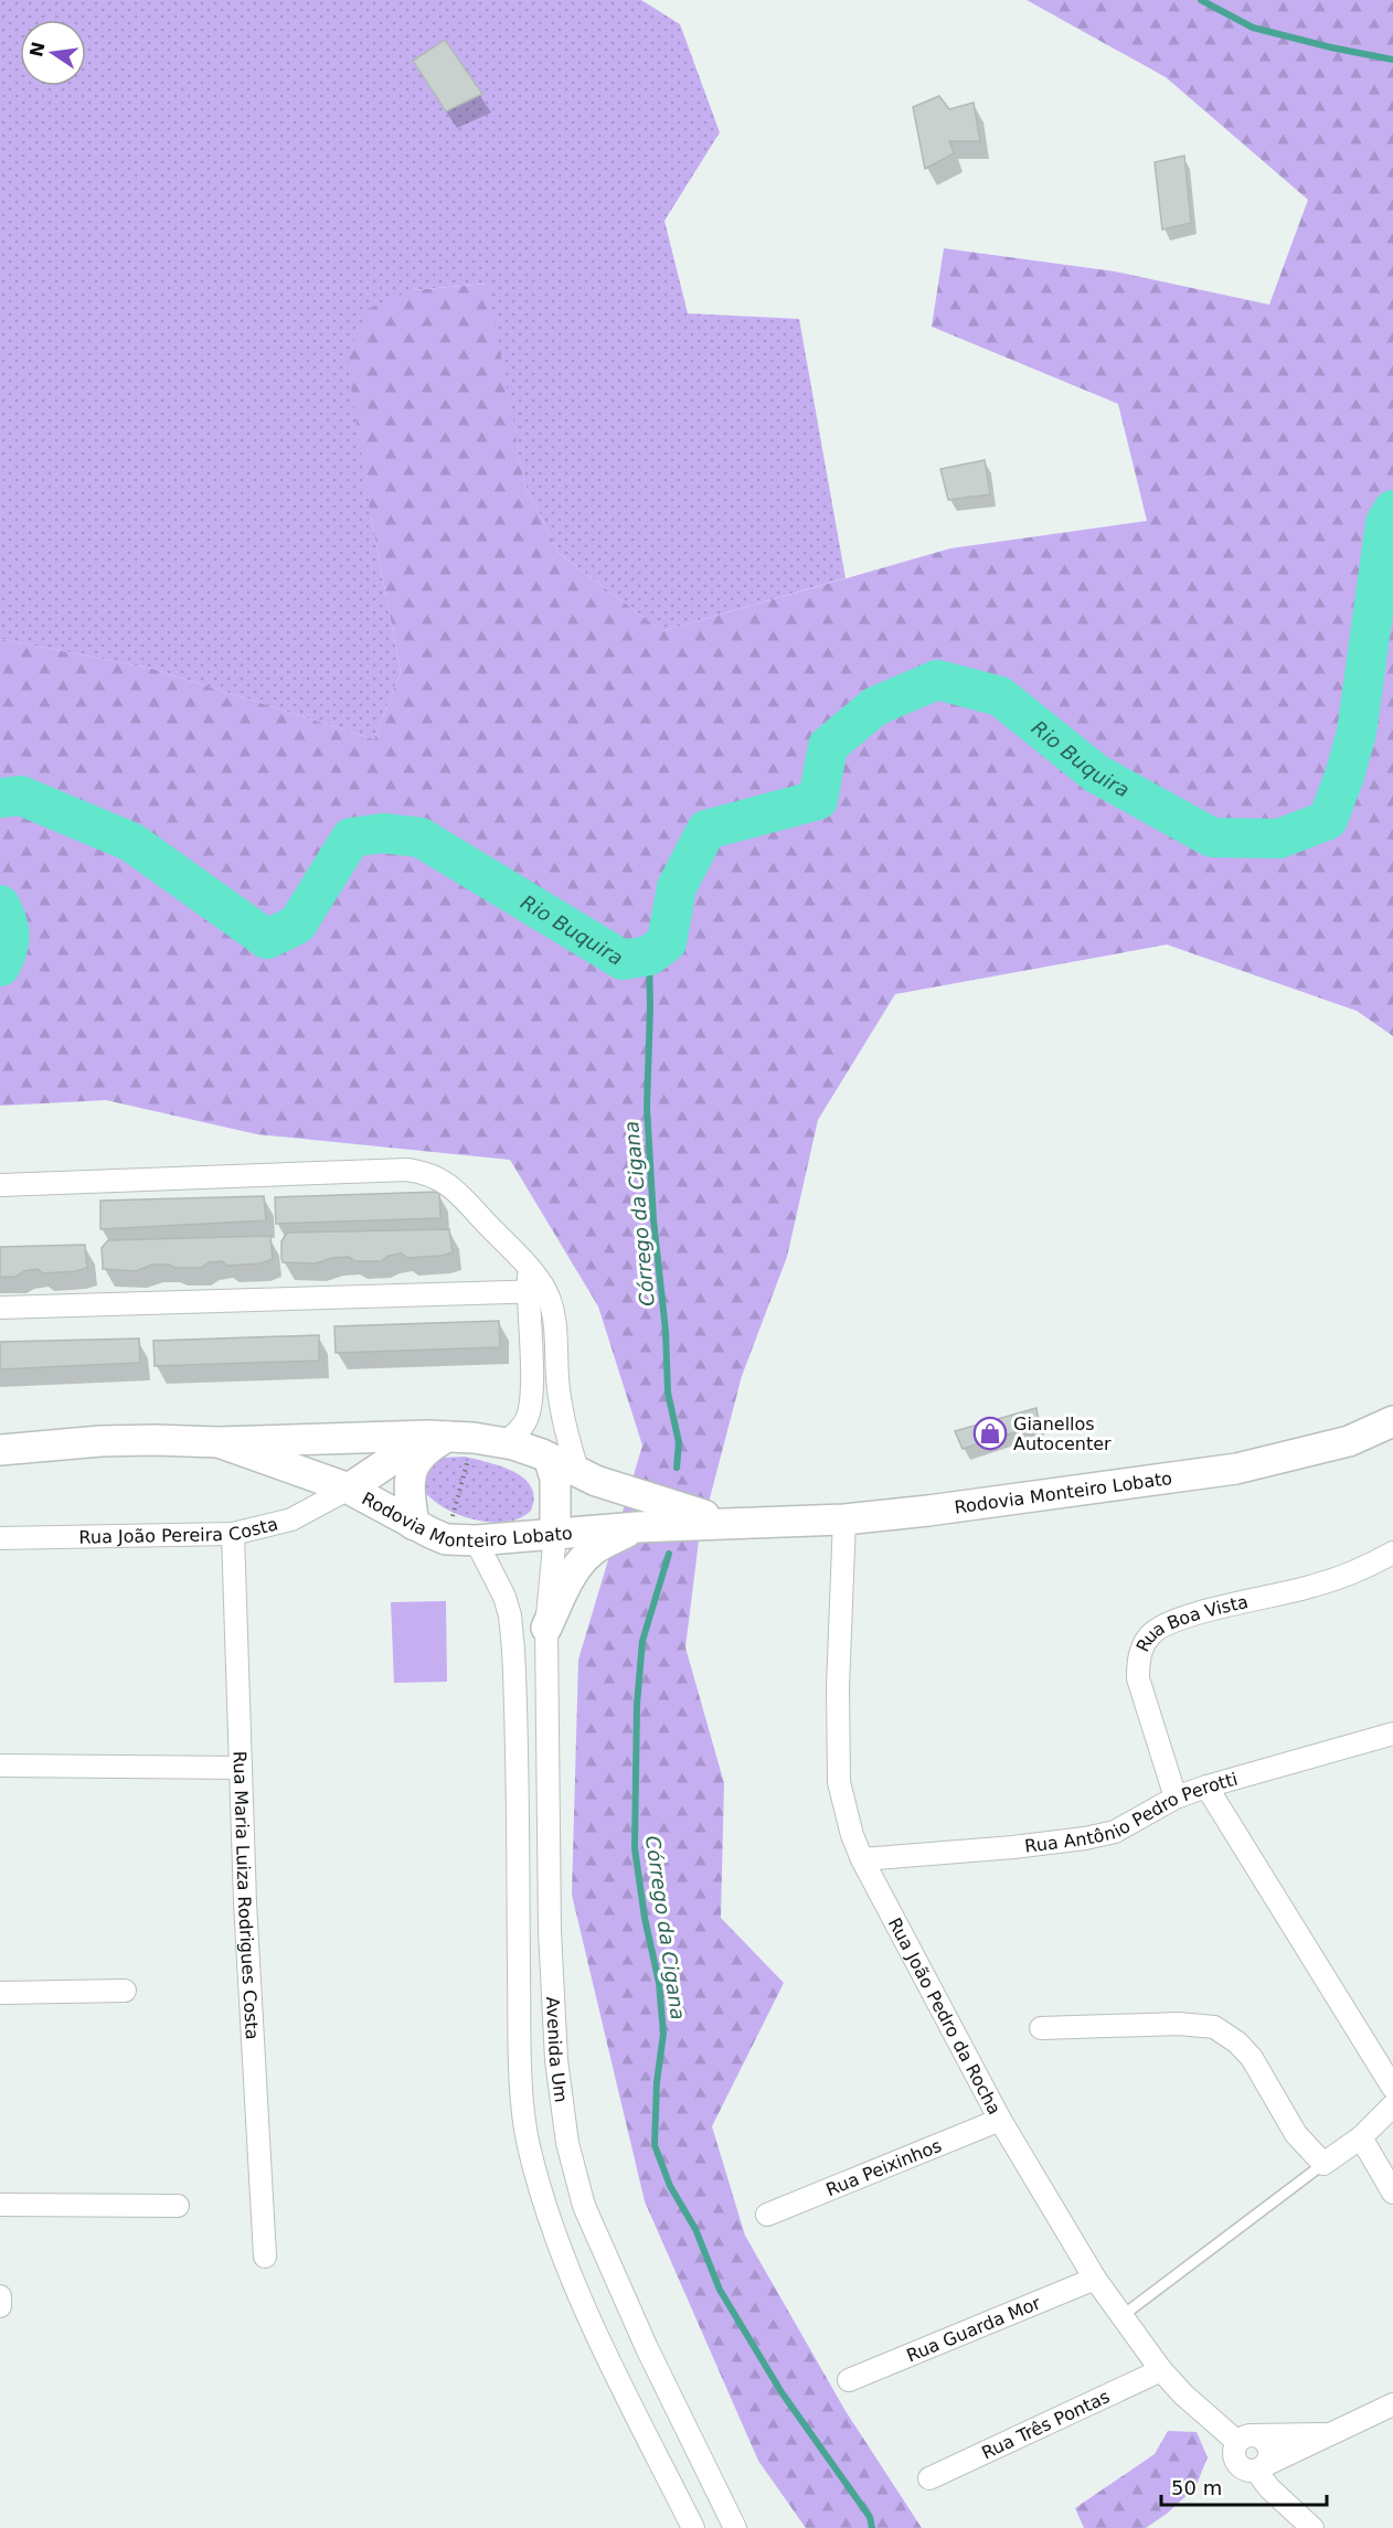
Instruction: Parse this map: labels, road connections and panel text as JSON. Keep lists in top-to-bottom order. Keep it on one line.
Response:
{"streets":{"main road":["Rodovia Monteiro Lobato"],"street":["Rua João Pereira Costa","Rua Boa Vista","Rua Antônio Pedro Perotti","Rua Maria Luiza Rodrigues Costa","Rua João Pedro da Rocha","Avenida Um","Rua Peixinhos","Rua Guarda Mor","Rua Três Pontas"]},"crossings":[["Rodovia Monteiro Lobato","Rua João Pereira Costa"],["Rodovia Monteiro Lobato","Rua João Pedro da Rocha"],["Rodovia Monteiro Lobato","Avenida Um"],["Rua João Pereira Costa","Rua Maria Luiza Rodrigues Costa"],["Rua Boa Vista","Rua Antônio Pedro Perotti"],["Rua Antônio Pedro Perotti","Rua João Pedro da Rocha"],["Rua João Pedro da Rocha","Rua Peixinhos"],["Rua João Pedro da Rocha","Rua Guarda Mor"],["Rua João Pedro da Rocha","Rua Três Pontas"]],"water":["Rio Buquira","Córrego da Cigana"],"places":{"shop":["Gianellos Autocenter"]},"scale_bar":"50 m","north":"left"}
